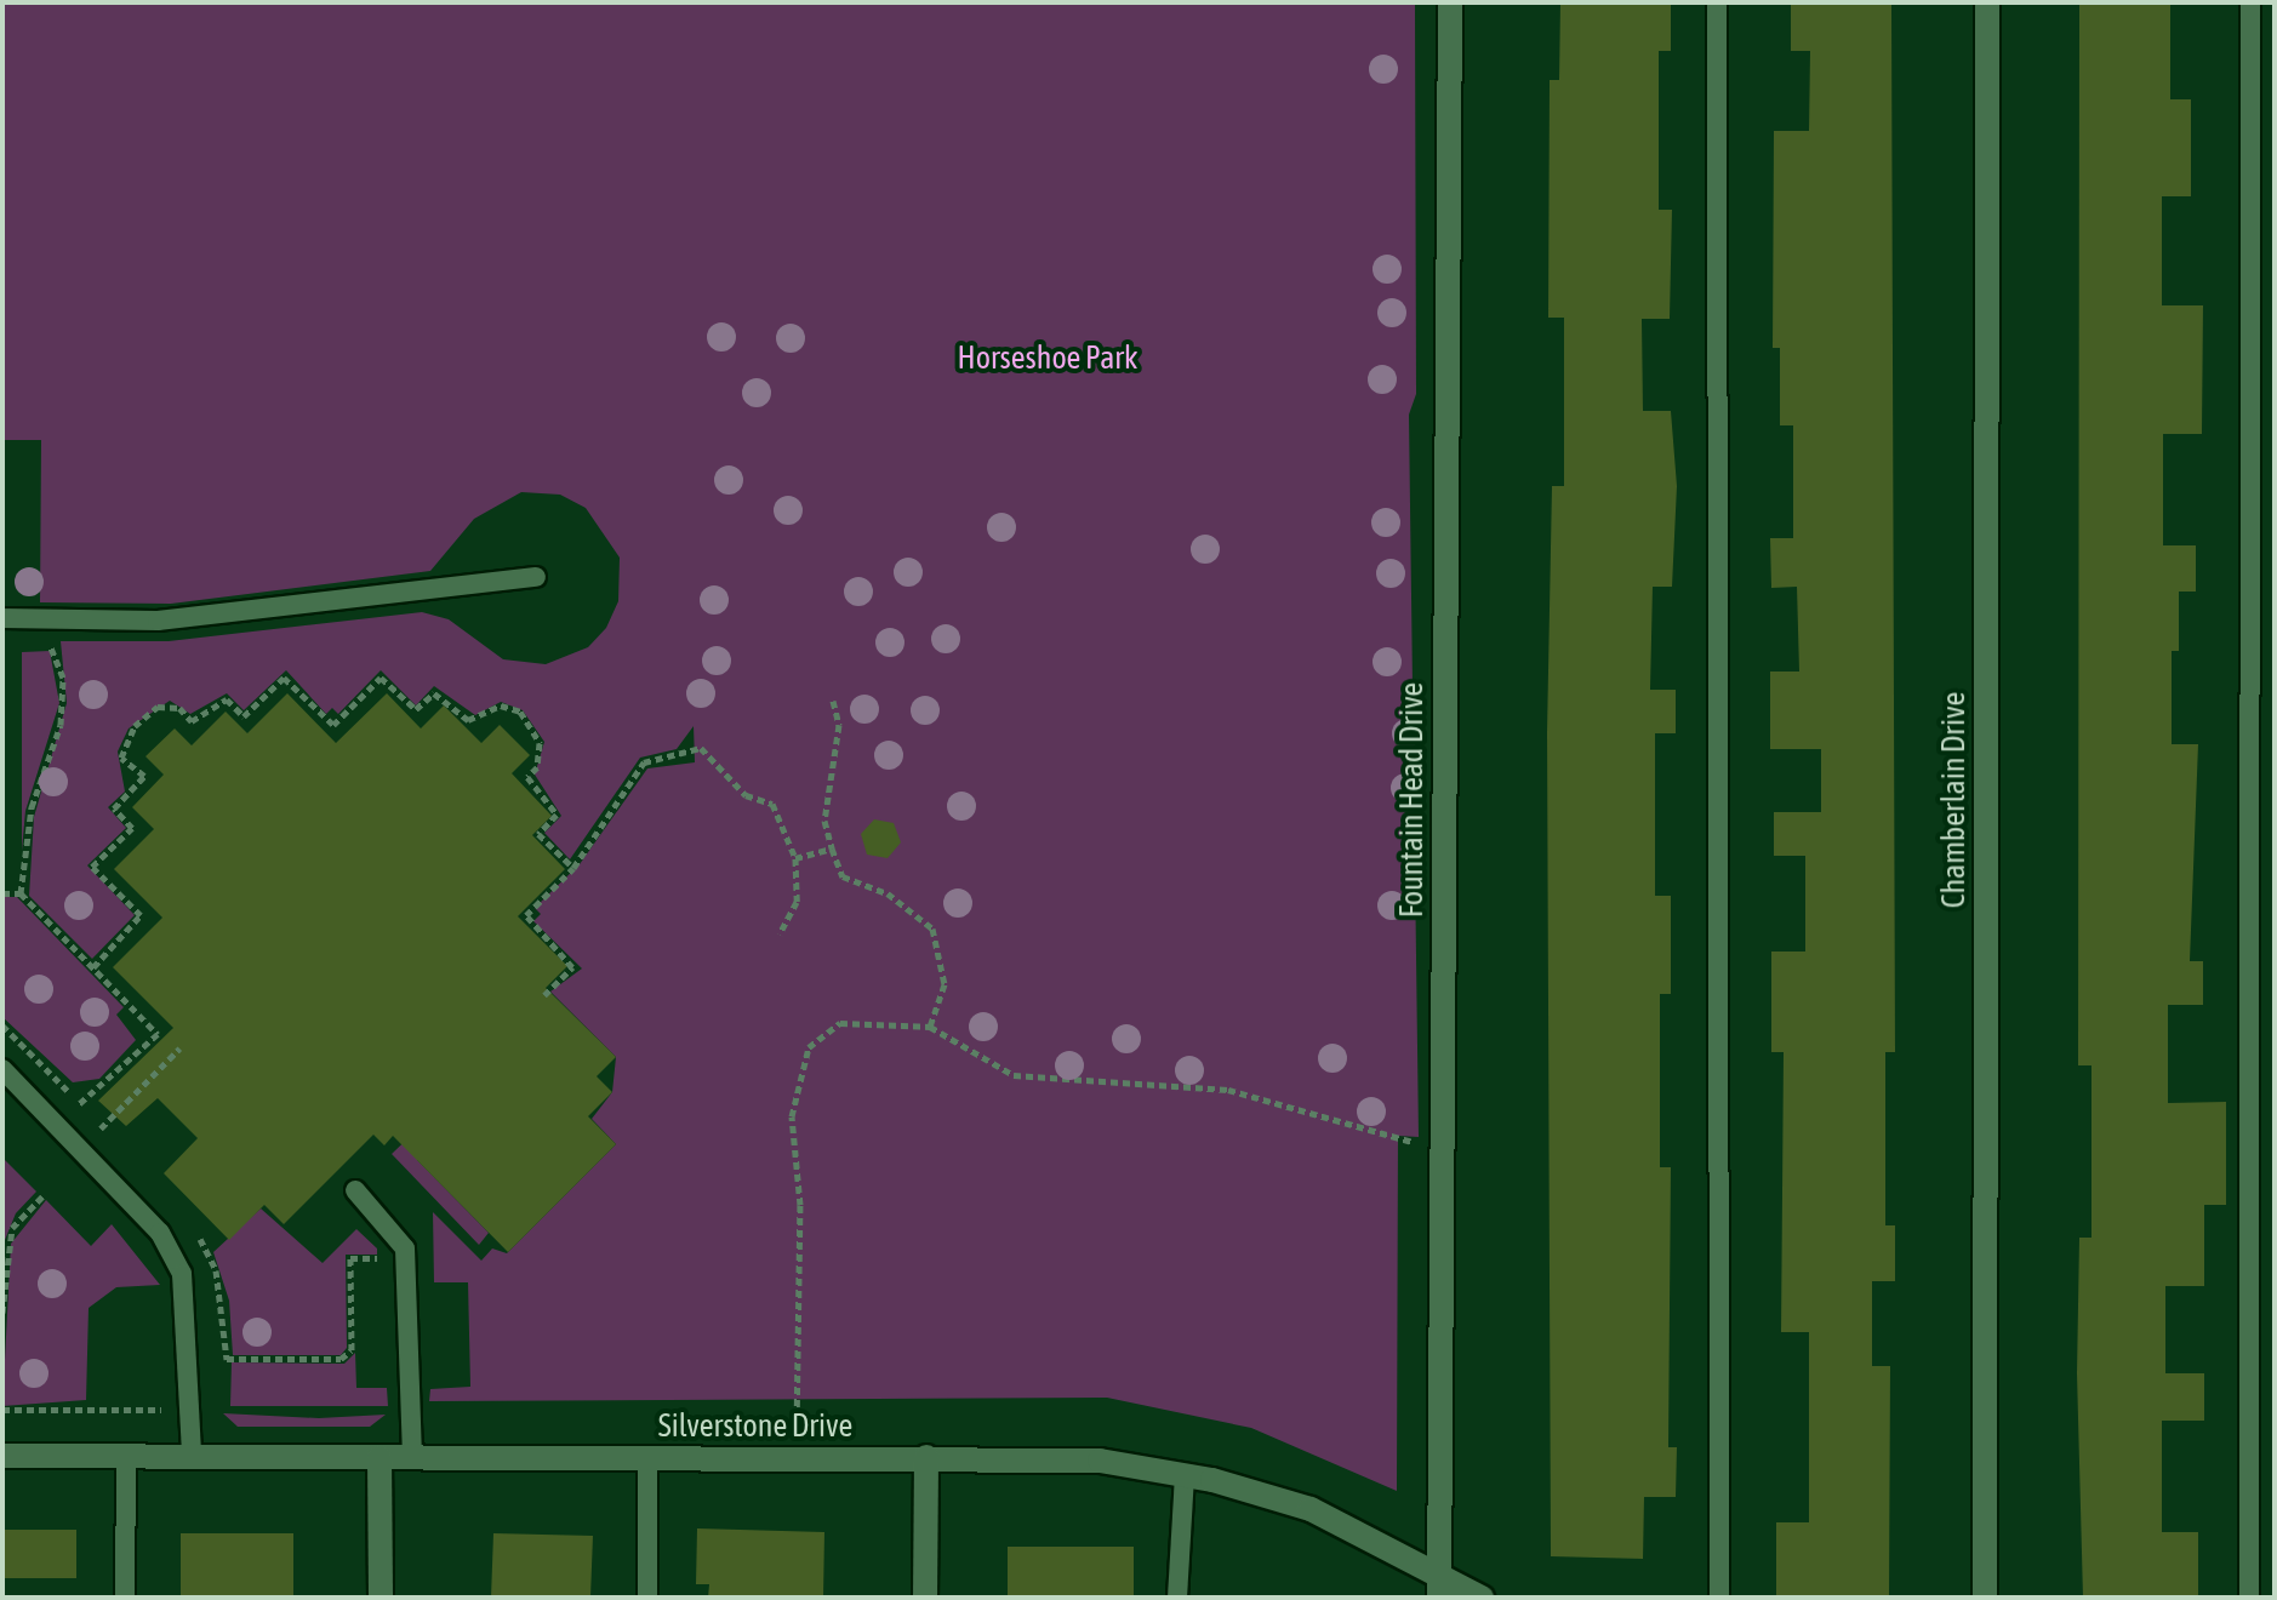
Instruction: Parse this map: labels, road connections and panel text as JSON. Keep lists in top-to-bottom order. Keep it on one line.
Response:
{"streets":{"street":["Fountain Head Drive","Chamberlain Drive","Silverstone Drive"]},"crossings":[["Fountain Head Drive","Silverstone Drive"]],"parks":["Horseshoe Park"]}
